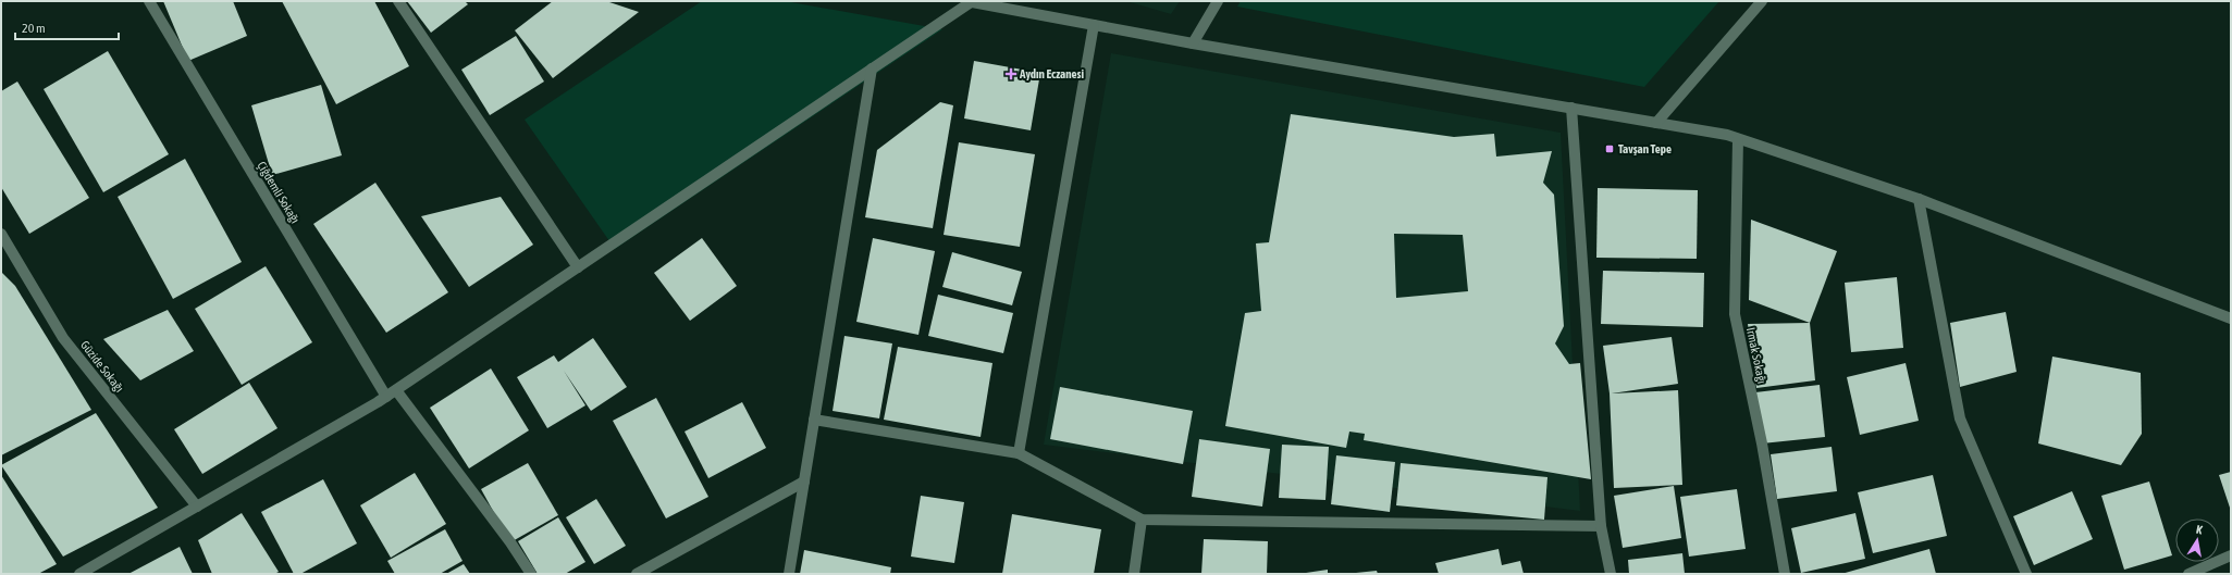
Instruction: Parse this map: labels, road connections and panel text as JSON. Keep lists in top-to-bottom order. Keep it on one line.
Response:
{"streets":{"street":["Çiğdemli Sokağı","Irmak Sokağı","Güzide Sokağı"]},"places":{"health":["Aydın Eczanesi"],"transit":["Tavşan Tepe"]},"scale_bar":"20 m","north":"top"}
